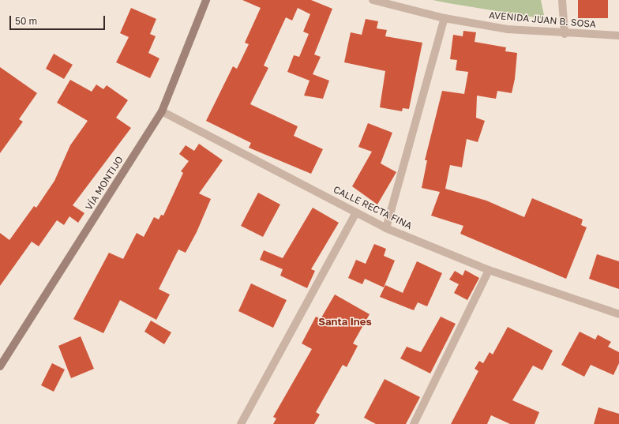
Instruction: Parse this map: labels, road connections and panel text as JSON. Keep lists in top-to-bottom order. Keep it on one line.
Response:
{"streets":{"main road":["VÍA MONTIJO"],"street":["AVENIDA JUAN B. SOSA","CALLE RECTA FINA"]},"crossings":[["VÍA MONTIJO","CALLE RECTA FINA"]],"districts":["Santa Ines"],"scale_bar":"50 m"}
